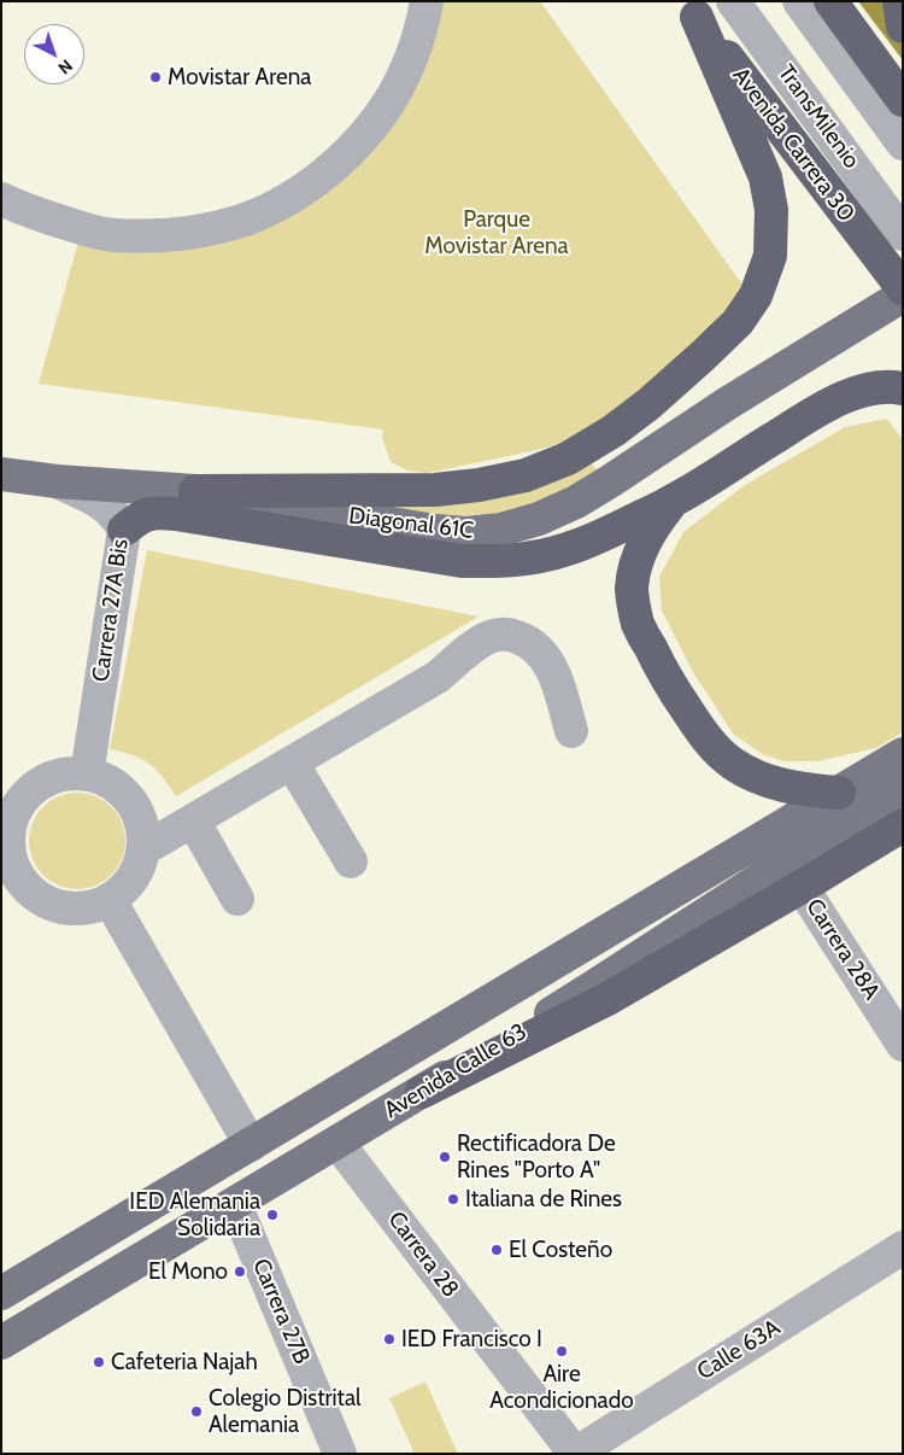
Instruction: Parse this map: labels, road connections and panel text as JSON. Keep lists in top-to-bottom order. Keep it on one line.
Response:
{"streets":{"highway":["Avenida Carrera 30"],"main road":["Diagonal 61C","Avenida Calle 63"],"street":["TransMilenio","Carrera 27A Bis","Carrera 28A","Carrera 28","Carrera 27B","Calle 63A"]},"crossings":[["Diagonal 61C","Carrera 27A Bis"],["Avenida Calle 63","Carrera 28"],["Avenida Calle 63","Carrera 27B"],["Carrera 28","Calle 63A"]],"parks":["Parque Movistar Arena"],"places":["Movistar Arena","Rectificadora De Rines \"Porto A\"","Italiana de Rines","IED Alemania Solidaria","El Costeño","El Mono","IED Francisco I","Aire Acondicionado","Cafeteria Najah","Colegio Distrital Alemania"],"north":"bottom right"}
